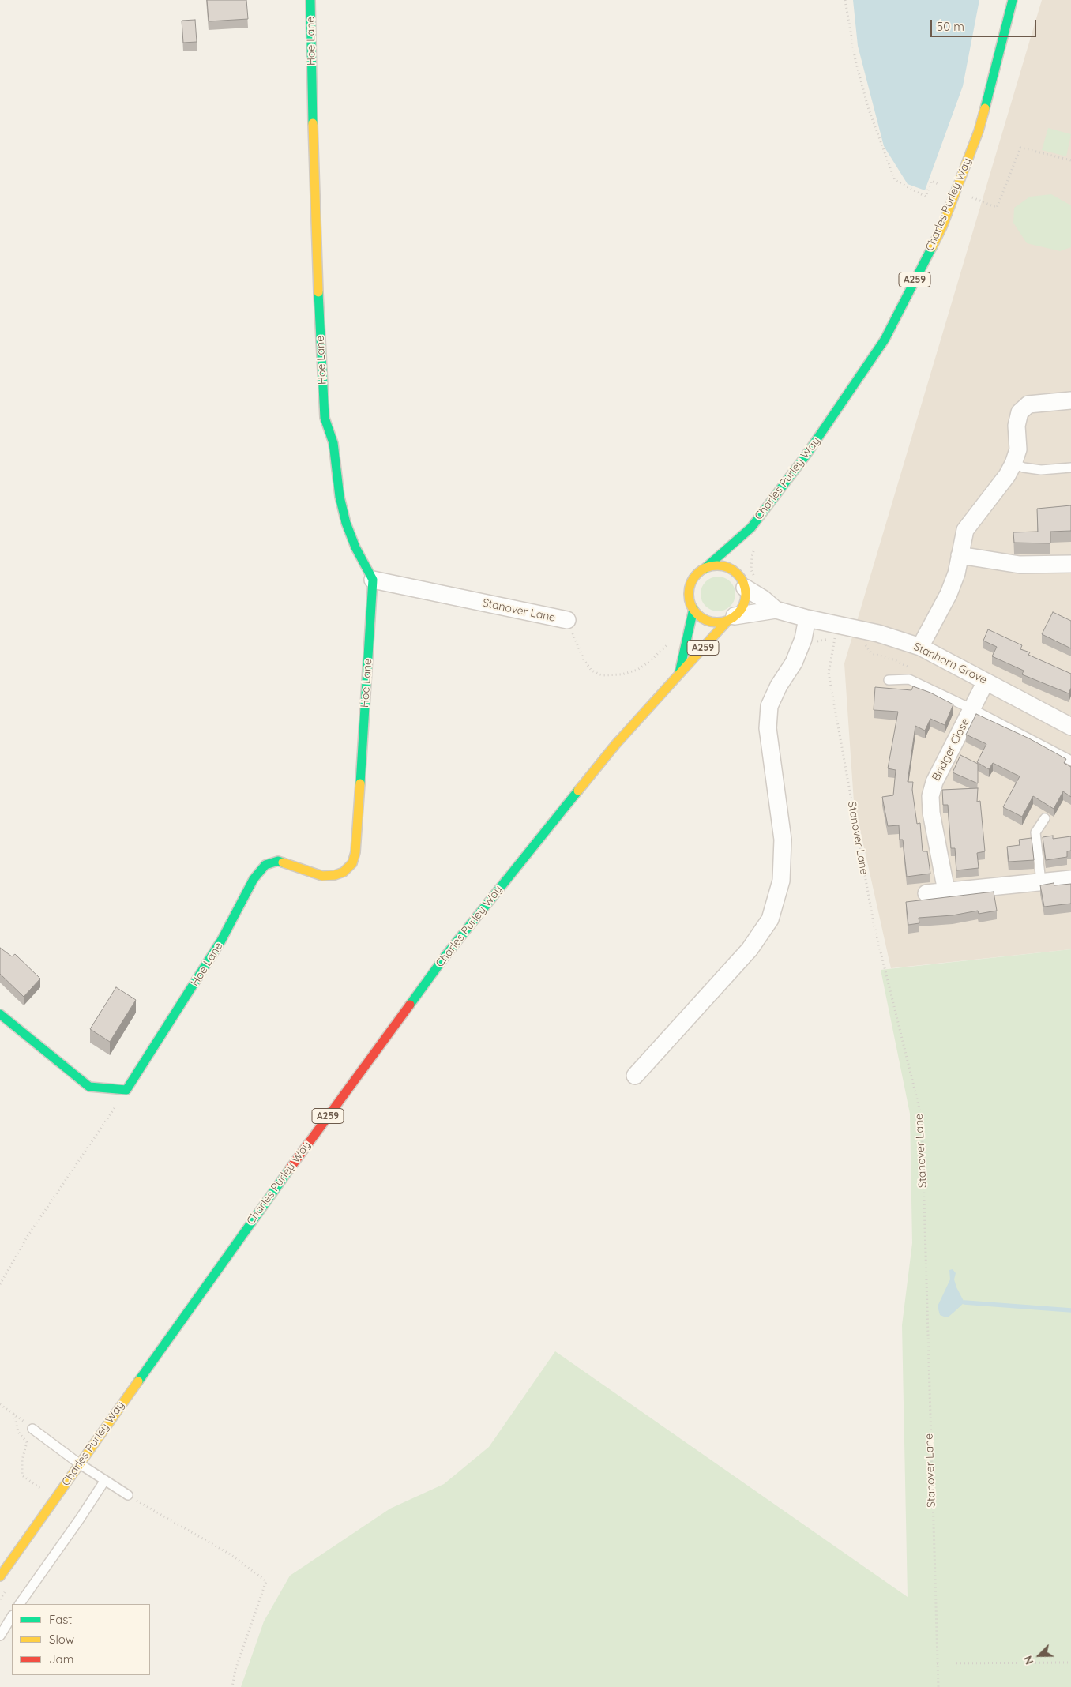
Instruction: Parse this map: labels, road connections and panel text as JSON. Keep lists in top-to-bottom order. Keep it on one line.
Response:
{"streets":{"main road":["Hoe Lane","Charles Purley Way","A259"],"street":["Stanover Lane","Stanhorn Grove","Bridger Close"]},"crossings":[["Hoe Lane","Stanover Lane"],["Charles Purley Way","Stanhorn Grove"],["Stanover Lane","Stanhorn Grove"],["Stanhorn Grove","Bridger Close"]],"legend":["Fast","Slow","Jam"],"scale_bar":"50 m","north":"bottom left"}
